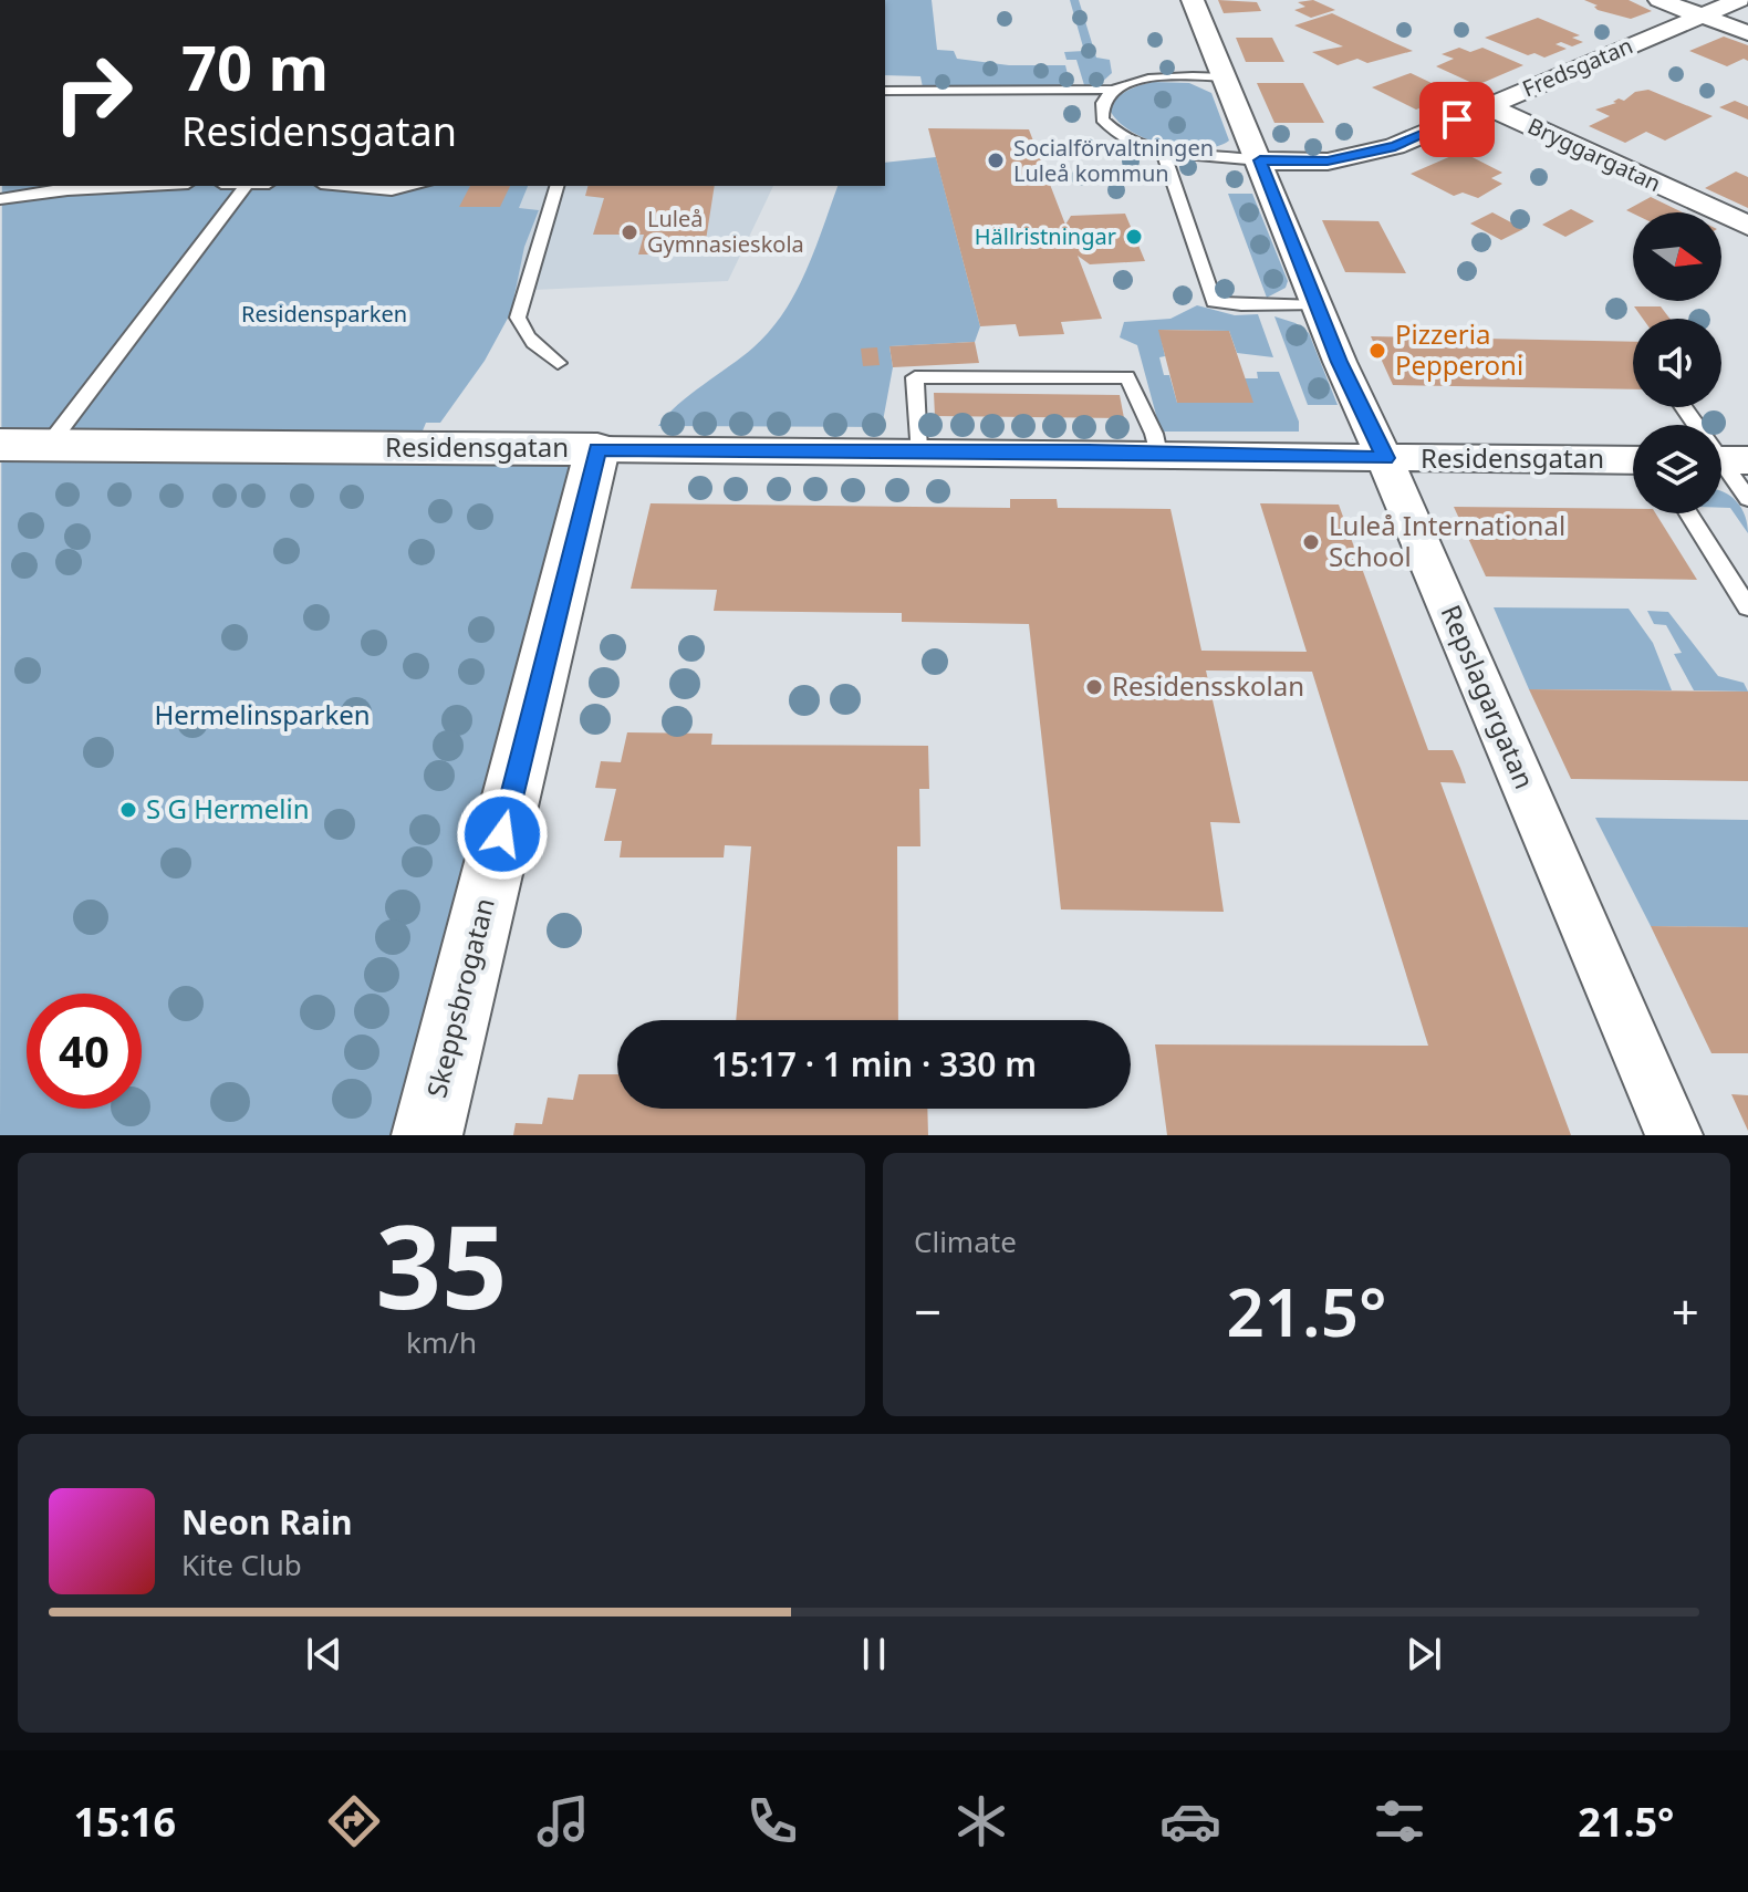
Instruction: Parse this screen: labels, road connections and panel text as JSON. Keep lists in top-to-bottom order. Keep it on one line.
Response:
{"streets":{"street":["Fredsgatan","Bryggargatan","Residensgatan","Repslagargatan","Skeppsbrogatan"]},"crossings":[["Fredsgatan","Bryggargatan"],["Fredsgatan","Repslagargatan"],["Residensgatan","Repslagargatan"],["Residensgatan","Skeppsbrogatan"]],"parks":["Residensparken","Hermelinsparken"],"places":["Socialförvaltningen Luleå kommun","Luleå Gymnasieskola","Hällristningar","Pizzeria Pepperoni","Luleå International School","Residensskolan","S G Hermelin"],"north":"right","page":{"turn":["70 m","Residensgatan"],"limit":"40","trip":"15:17 · 1 min · 330 m","tile":[["35","km/h"],"Climate"],"heat":["−","21.5°","+"],"song":["Neon Rain","Kite Club"],"tabs":["15:16","21.5°"]}}
